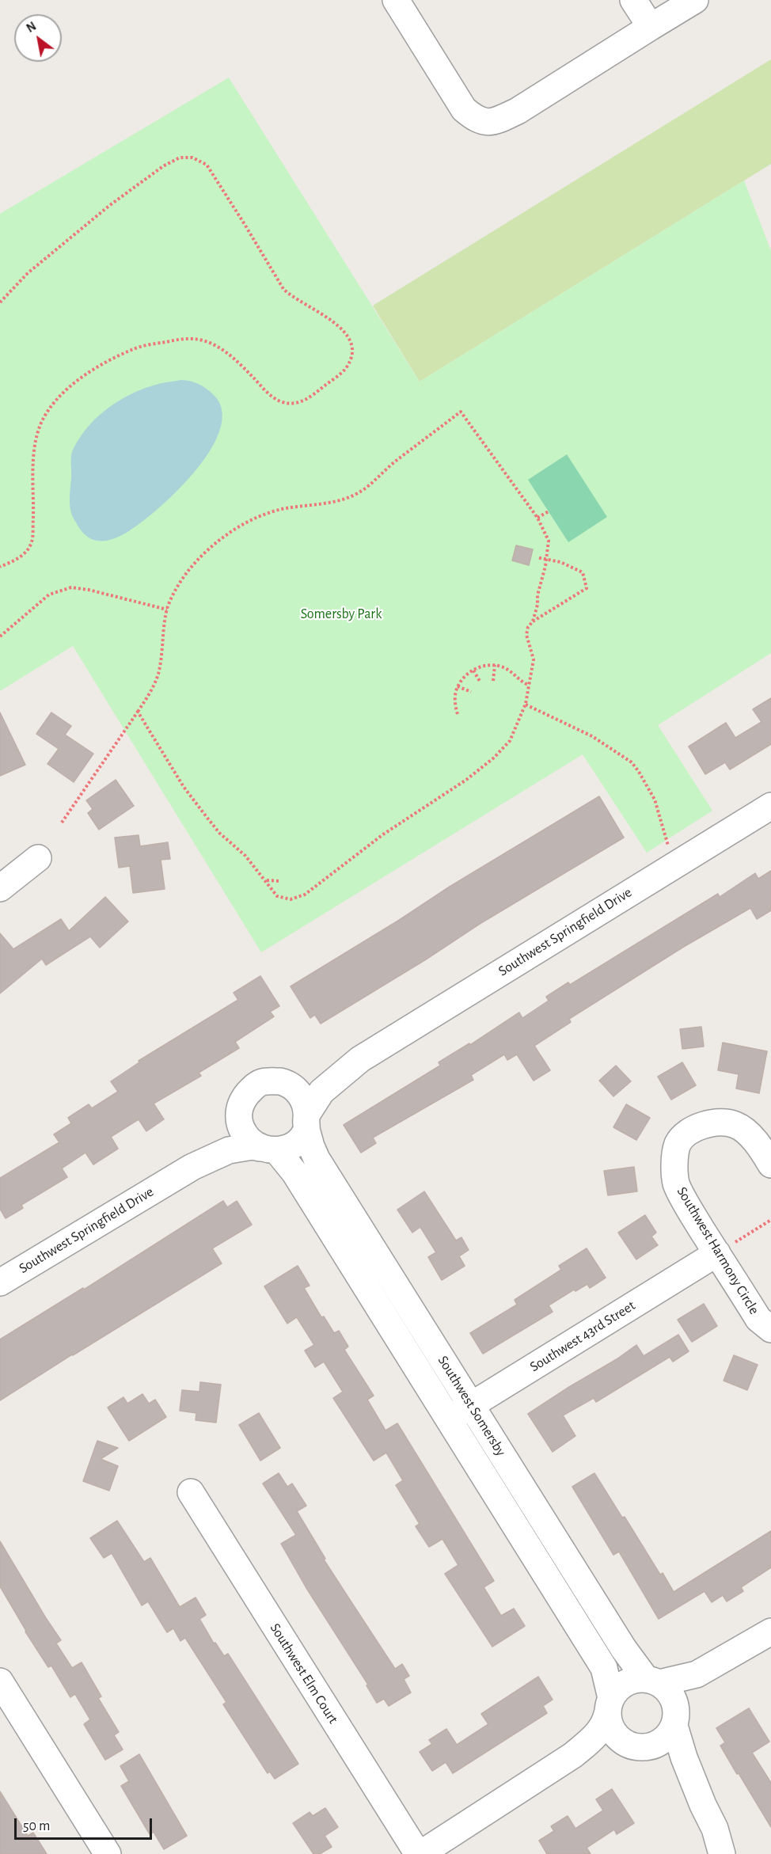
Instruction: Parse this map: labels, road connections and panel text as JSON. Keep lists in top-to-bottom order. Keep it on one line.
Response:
{"streets":{"street":["Southwest Springfield Drive","Southwest Harmony Circle","Southwest 43rd Street","Southwest Somersby","Southwest Elm Court"]},"crossings":[["Southwest Springfield Drive","Southwest Somersby"],["Southwest Harmony Circle","Southwest 43rd Street"],["Southwest 43rd Street","Southwest Somersby"]],"parks":["Somersby Park"],"scale_bar":"50 m","north":"top left"}
